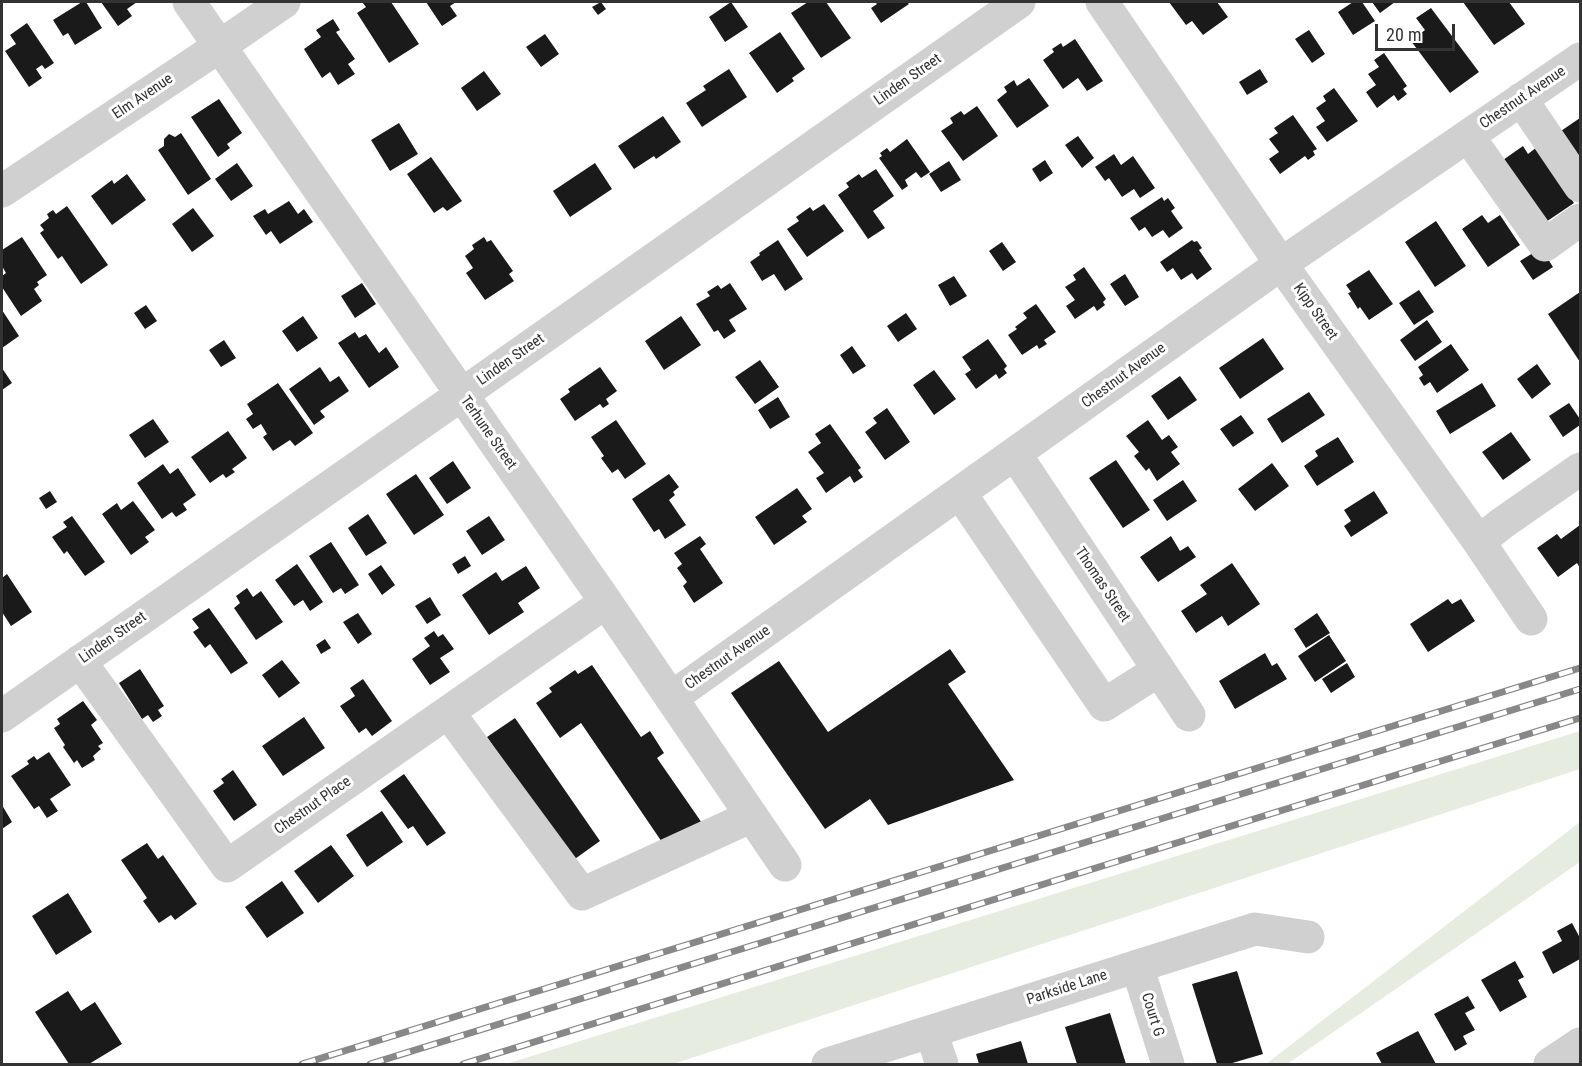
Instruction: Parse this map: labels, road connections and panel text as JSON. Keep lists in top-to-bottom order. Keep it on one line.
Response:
{"streets":{"street":["Linden Street","Elm Avenue","Chestnut Avenue","Kipp Street","Terhune Street","Thomas Street","Chestnut Place","Parkside Lane","Court G"]},"crossings":[["Linden Street","Terhune Street"],["Linden Street","Chestnut Place"],["Elm Avenue","Terhune Street"],["Chestnut Avenue","Kipp Street"],["Chestnut Avenue","Terhune Street"],["Chestnut Avenue","Thomas Street"],["Terhune Street","Chestnut Place"],["Parkside Lane","Court G"]],"scale_bar":"20 m"}
